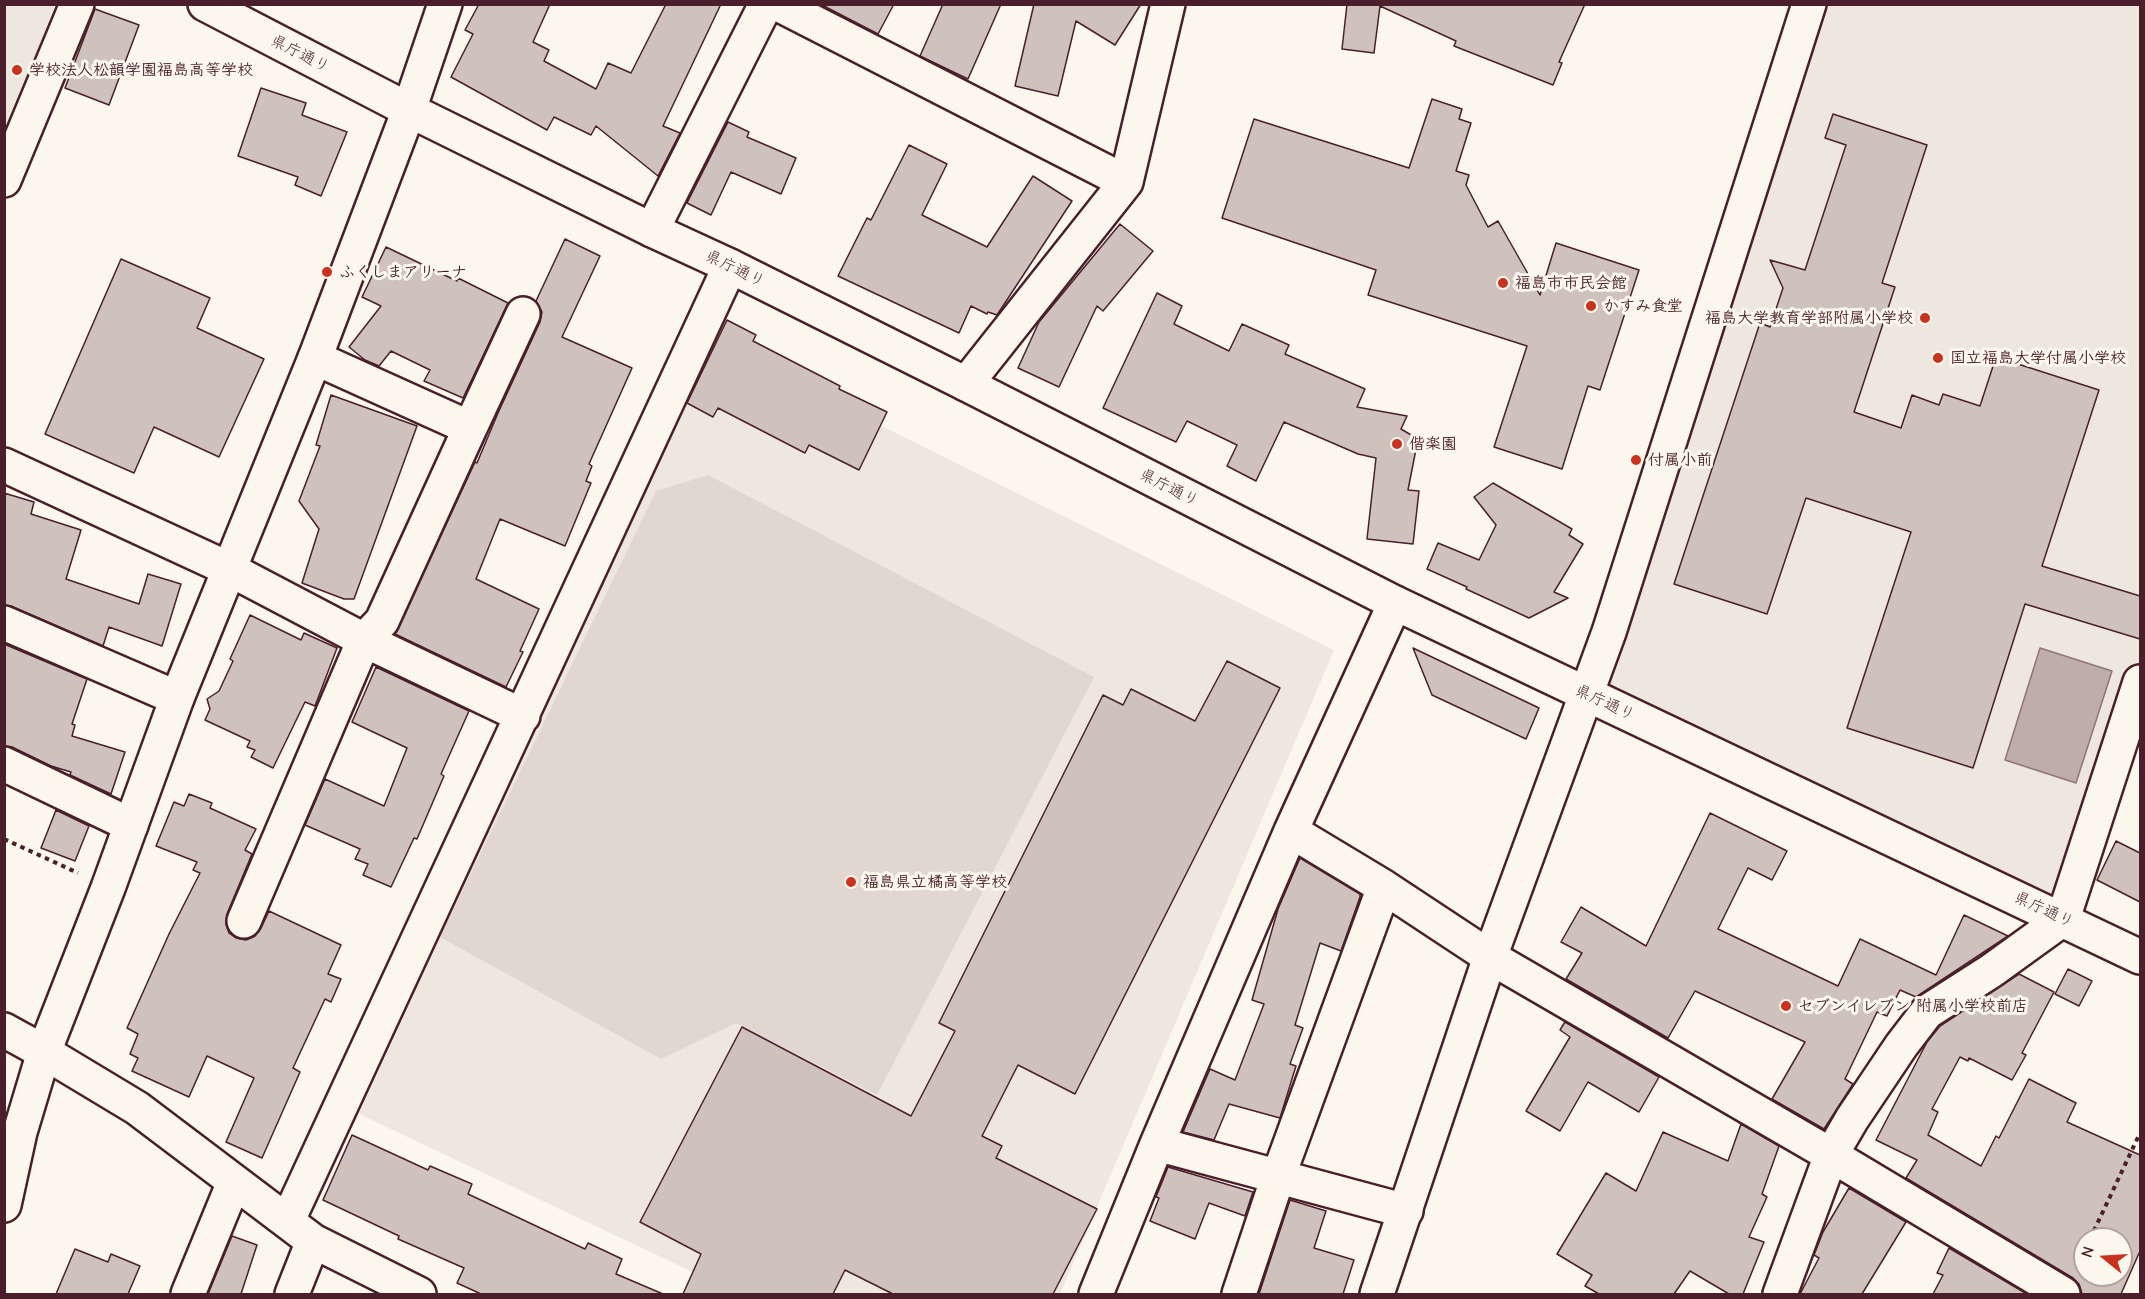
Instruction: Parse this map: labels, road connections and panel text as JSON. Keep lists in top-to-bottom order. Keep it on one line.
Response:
{"streets":{"street":["県庁通り"]},"places":["学校法人松韻学園福島高等学校","ふくしまアリーナ","福島市市民会館","かすみ食堂","福島大学教育学部附属小学校","国立福島大学付属小学校","偕楽園","付属小前","福島県立橘高等学校","セブンイレブン 附属小学校前店"],"north":"left"}
